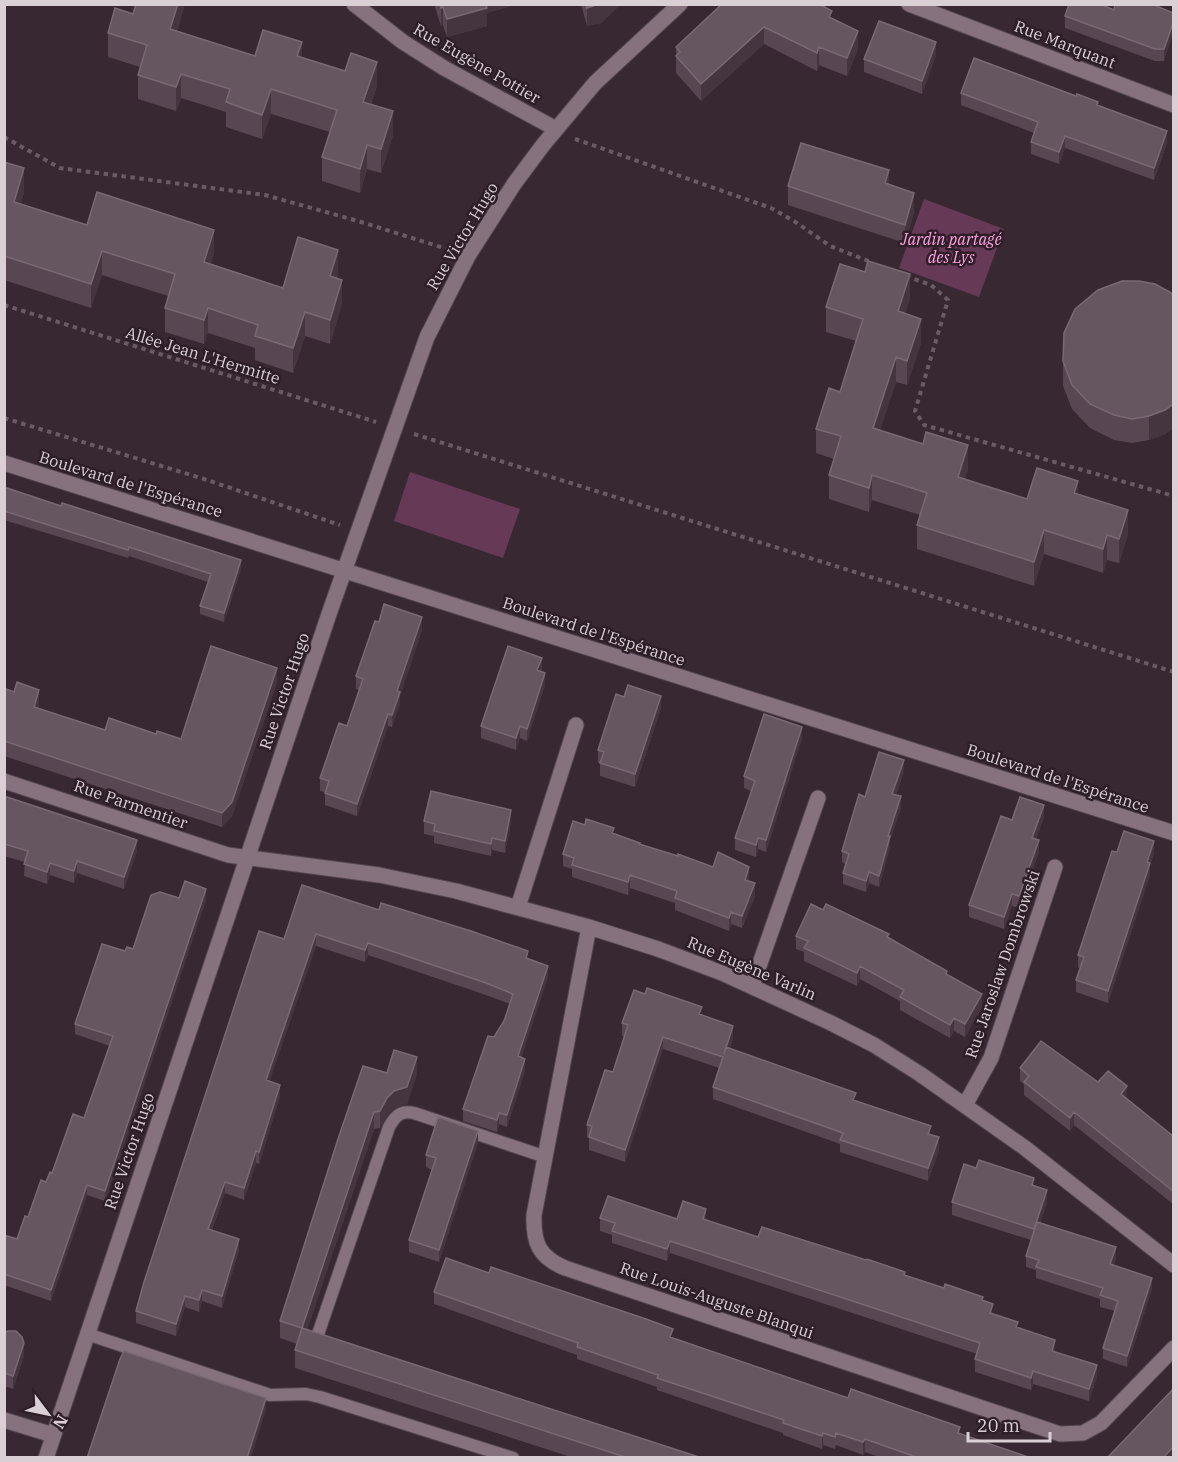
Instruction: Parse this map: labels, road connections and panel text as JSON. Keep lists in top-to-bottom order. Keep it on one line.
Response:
{"streets":{"street":["Rue Marquant","Rue Eugène Pottier","Rue Victor Hugo","Boulevard de l'Espérance","Rue Parmentier","Rue Jaroslaw Dombrowski","Rue Eugène Varlin","Rue Louis-Auguste Blanqui"],"path":["Allée Jean L'Hermitte"]},"crossings":[["Rue Eugène Pottier","Rue Victor Hugo"],["Rue Victor Hugo","Allée Jean L'Hermitte"],["Rue Victor Hugo","Boulevard de l'Espérance"],["Rue Victor Hugo","Rue Parmentier"],["Rue Victor Hugo","Rue Eugène Varlin"],["Rue Parmentier","Rue Eugène Varlin"],["Rue Jaroslaw Dombrowski","Rue Eugène Varlin"],["Rue Eugène Varlin","Rue Louis-Auguste Blanqui"]],"parks":["Jardin partagé des Lys"],"scale_bar":"20 m","north":"bottom right"}
